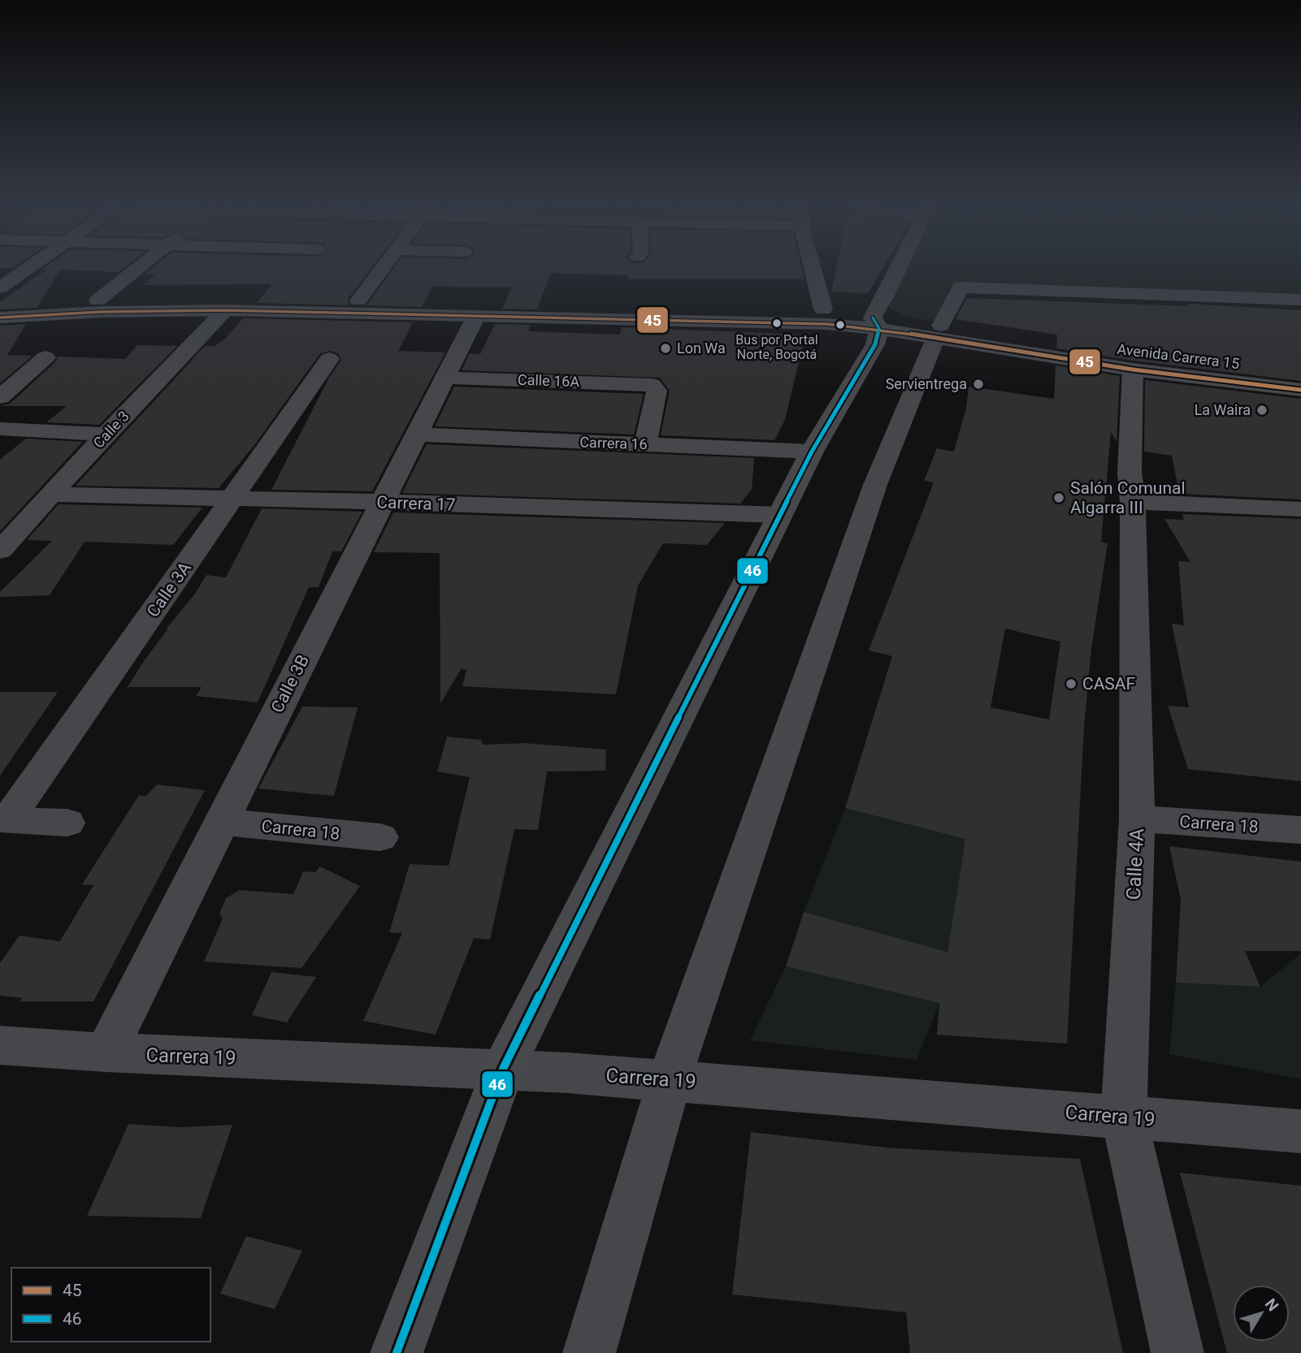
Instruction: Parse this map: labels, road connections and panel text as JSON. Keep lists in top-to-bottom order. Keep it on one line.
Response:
{"streets":{"main road":["Avenida Carrera 15"],"street":["Calle 16A","Calle 3","Carrera 16","Carrera 17","Calle 3A","Calle 3B","Carrera 18","Calle 4A","Carrera 19"]},"crossings":[["Avenida Carrera 15","Calle 3"],["Avenida Carrera 15","Calle 3B"],["Avenida Carrera 15","Calle 4A"],["Calle 16A","Carrera 16"],["Calle 16A","Calle 3B"],["Calle 3","Carrera 17"],["Carrera 16","Calle 3B"],["Carrera 17","Calle 3A"],["Carrera 17","Calle 3B"],["Calle 3B","Carrera 18"],["Calle 3B","Carrera 19"],["Carrera 18","Calle 4A"],["Calle 4A","Carrera 19"]],"places":["Bus por Portal Norte, Bogotá","Lon Wa","Servientrega","La Waira","Salón Comunal Algarra III","CASAF"],"lines":["transit line 45","transit line 46"],"legend":["45","46"],"north":"top right"}
